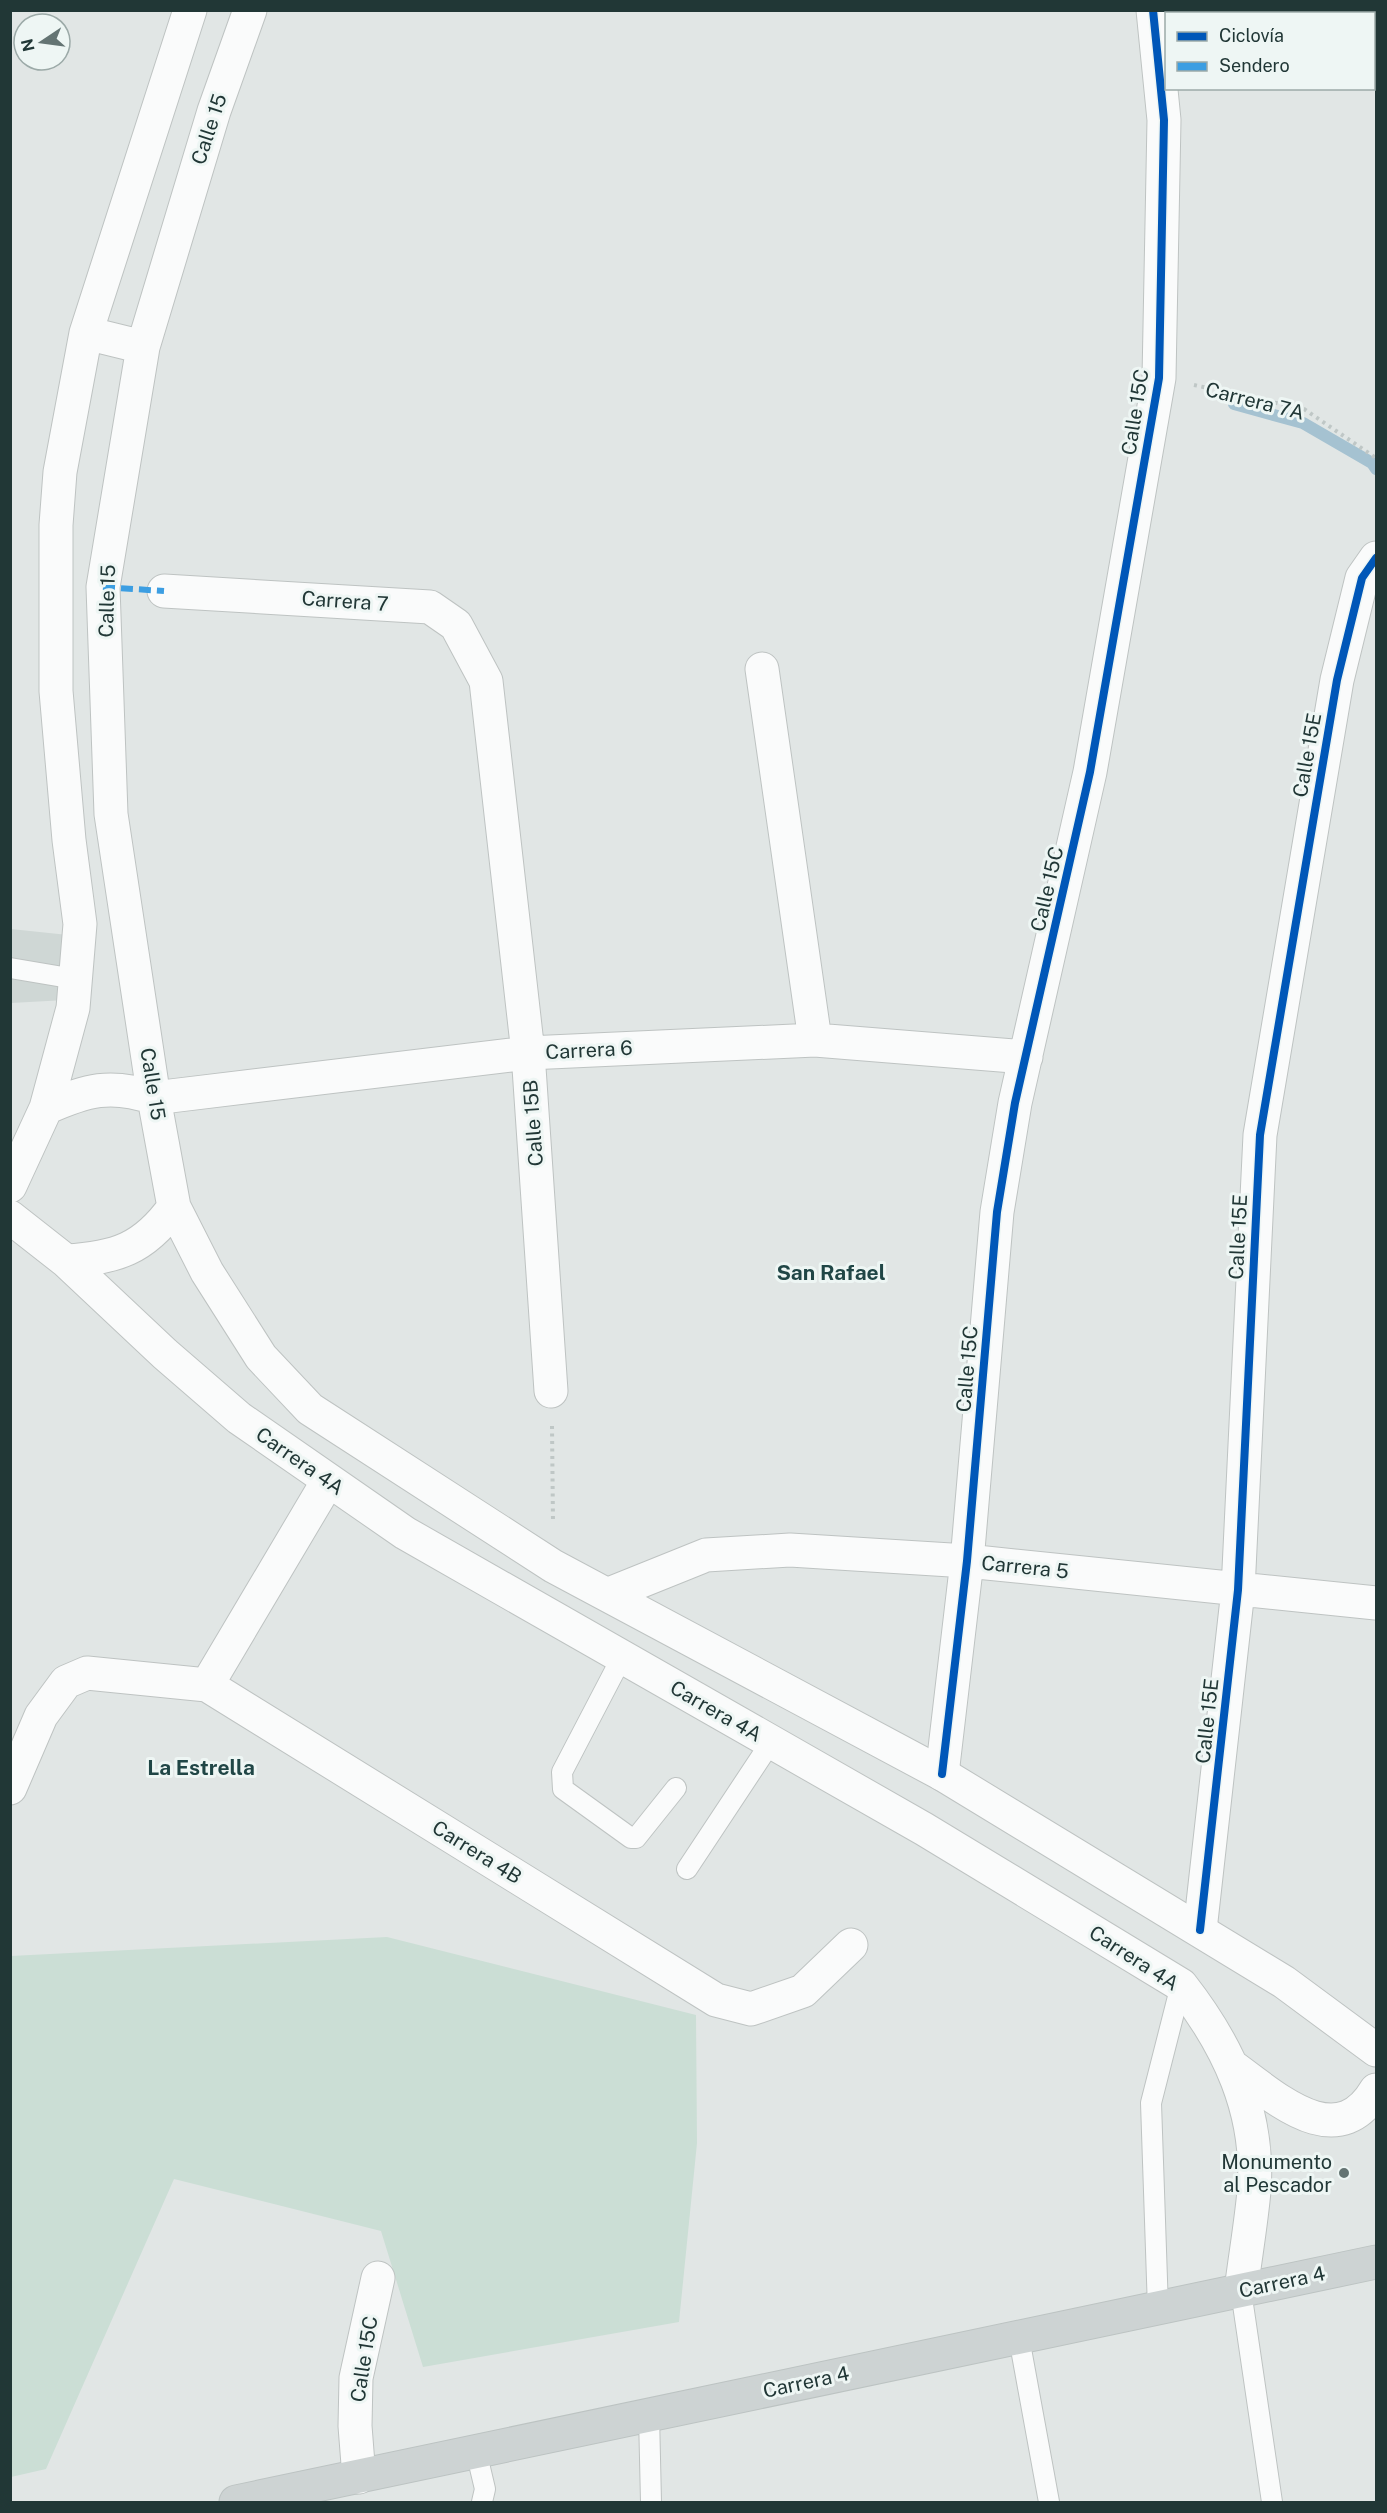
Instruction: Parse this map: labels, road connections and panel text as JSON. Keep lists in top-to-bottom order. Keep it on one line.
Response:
{"streets":{"main road":["Carrera 4"],"street":["Calle 15","Calle 15C","Carrera 7","Calle 15E","Carrera 6","Calle 15B","Carrera 4A","Carrera 5","Carrera 4B"],"path":["Carrera 7A"]},"crossings":[["Calle 15","Carrera 6"],["Carrera 7A","Calle 15C"],["Calle 15C","Carrera 6"],["Calle 15C","Carrera 5"],["Calle 15C","Carrera 4"],["Carrera 7","Calle 15B"],["Calle 15E","Carrera 5"],["Carrera 6","Calle 15B"],["Carrera 4A","Carrera 4"]],"districts":["San Rafael","La Estrella"],"places":["Monumento al Pescador"],"legend":["Ciclovía","Sendero"],"north":"left"}
